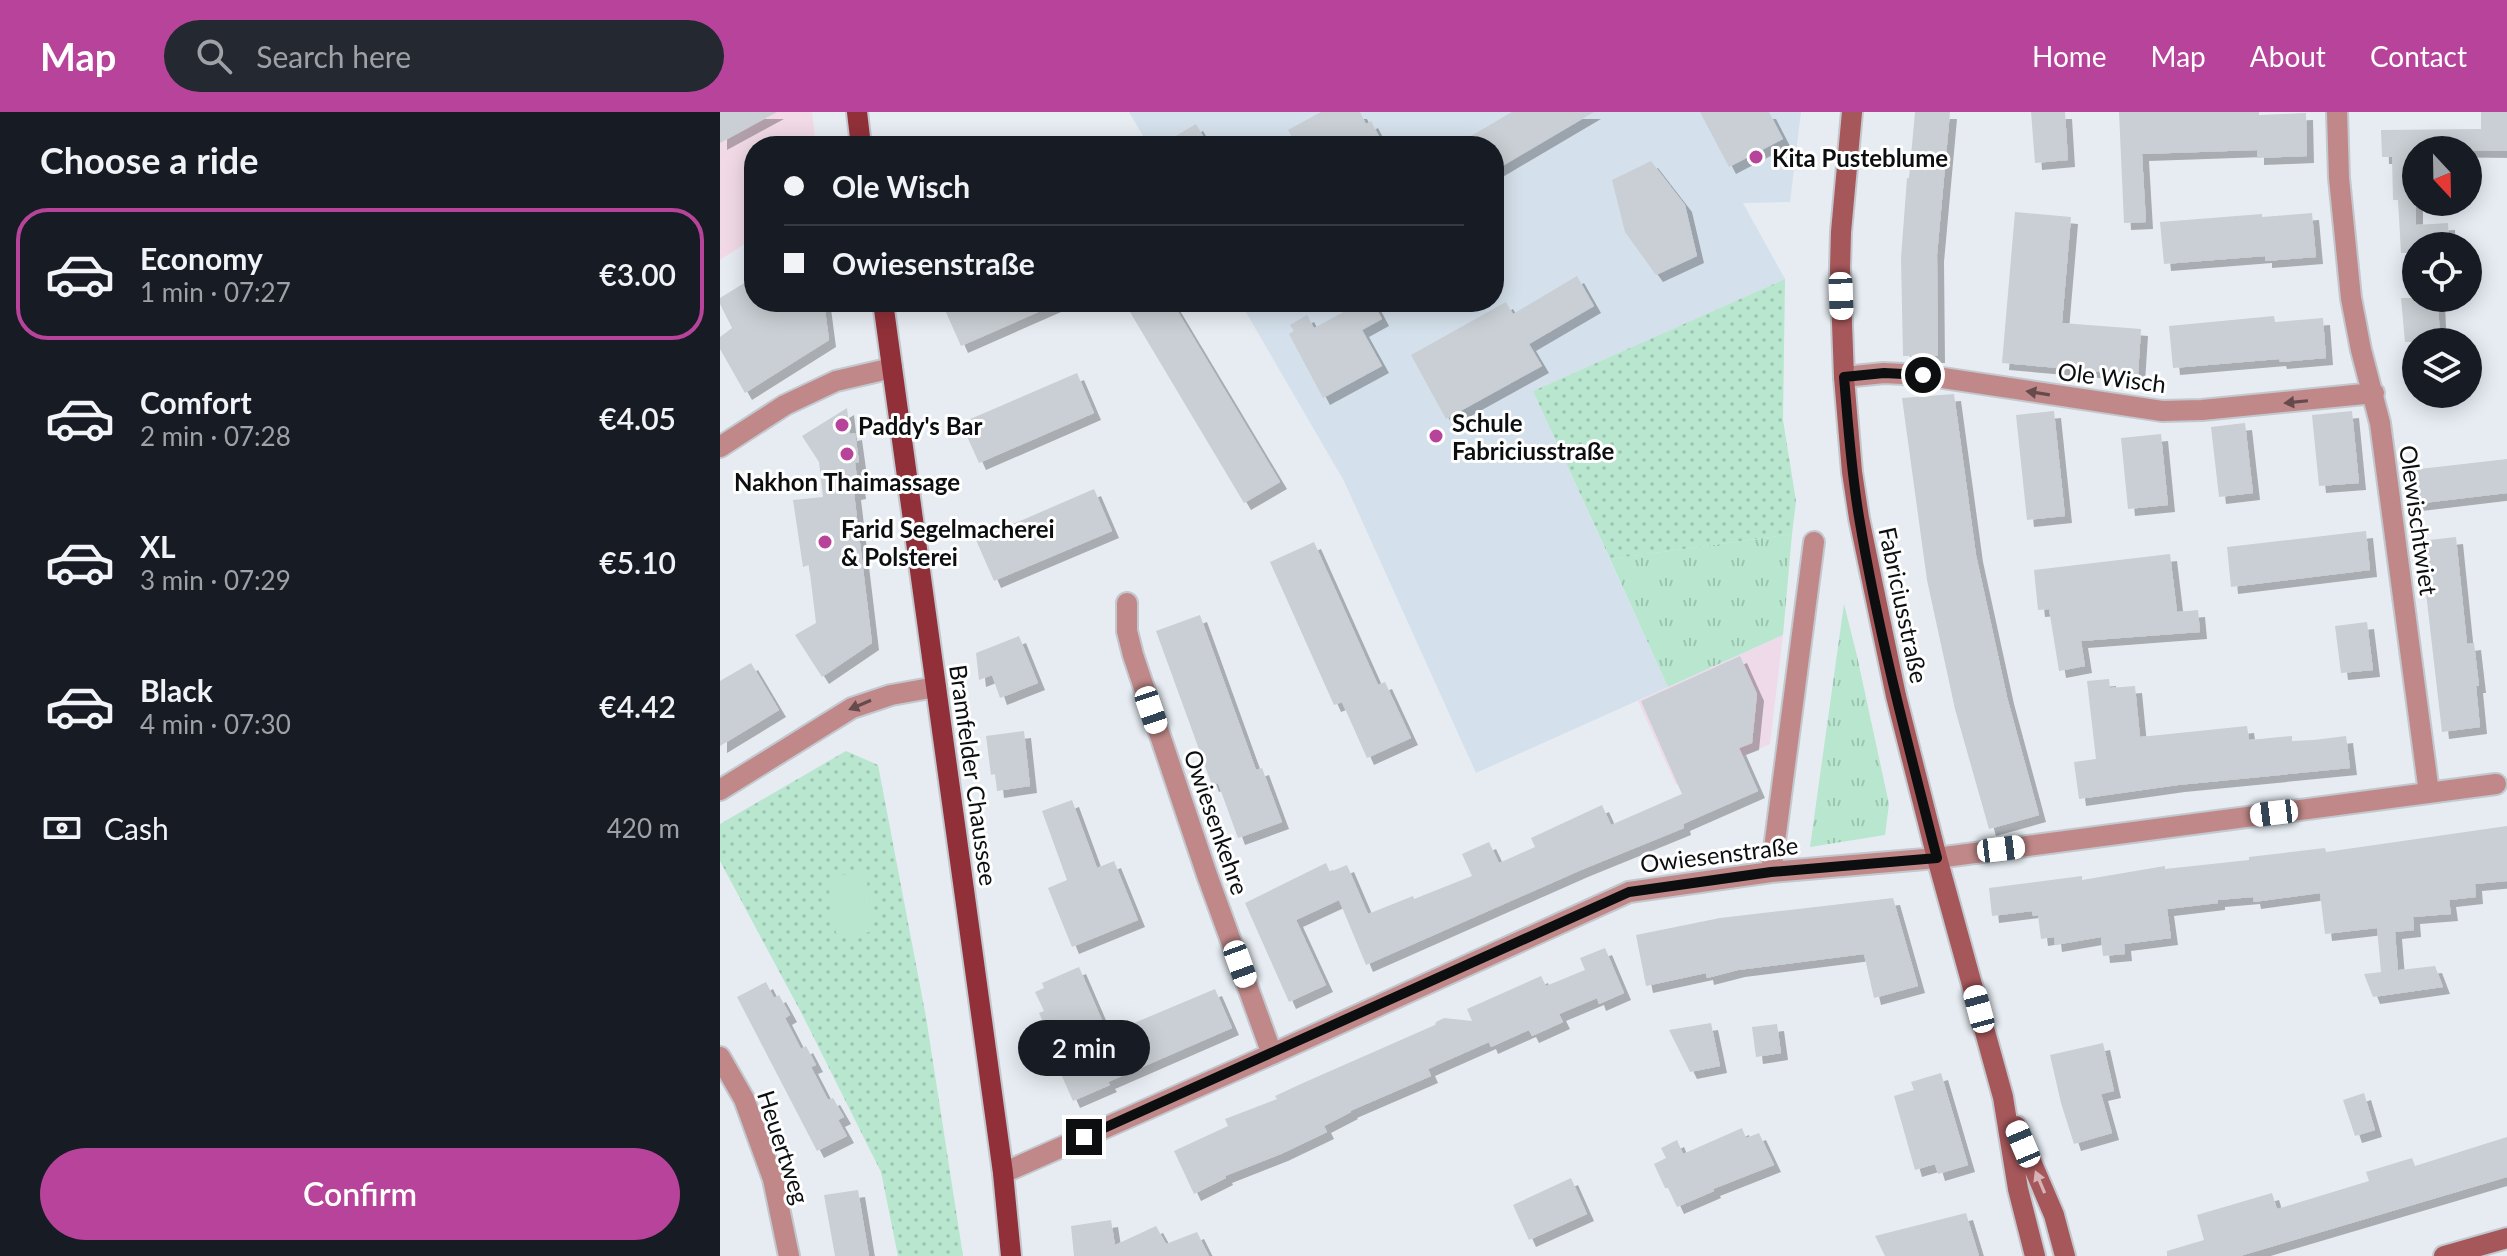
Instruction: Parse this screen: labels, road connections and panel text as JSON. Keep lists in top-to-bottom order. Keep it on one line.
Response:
{"streets":{"main road":["Bramfelder Chaussee"],"street":["Ole Wisch","Olewischtwiet","Fabriciusstraße","Owiesenkehre","Owiesenstraße","Heuertweg"]},"crossings":[["Ole Wisch","Olewischtwiet"],["Ole Wisch","Fabriciusstraße"],["Olewischtwiet","Owiesenstraße"],["Fabriciusstraße","Owiesenstraße"],["Bramfelder Chaussee","Owiesenstraße"],["Owiesenkehre","Owiesenstraße"]],"one_way":["Ole Wisch"],"places":["Kita Pusteblume","Paddy's Bar","Schule Fabriciusstraße","Nakhon Thaimassage","Farid Segelmacherei & Polsterei"],"north":"bottom","page":{"header":"Map","search":"Search here","nav":["Home","Map","About","Contact"],"heading":"Choose a ride","banner":["Ole Wisch","Owiesenstraße"],"list":[{"name":"Economy","note":"1 min · 07:27","value":"€3.00"},{"name":"Comfort","note":"2 min · 07:28","value":"€4.05"},{"name":"XL","note":"3 min · 07:29","value":"€5.10"},{"name":"Black","note":"4 min · 07:30","value":"€4.42"}],"pay":["Cash","420 m"],"bubble":"2 min","buttons":"Confirm"}}
